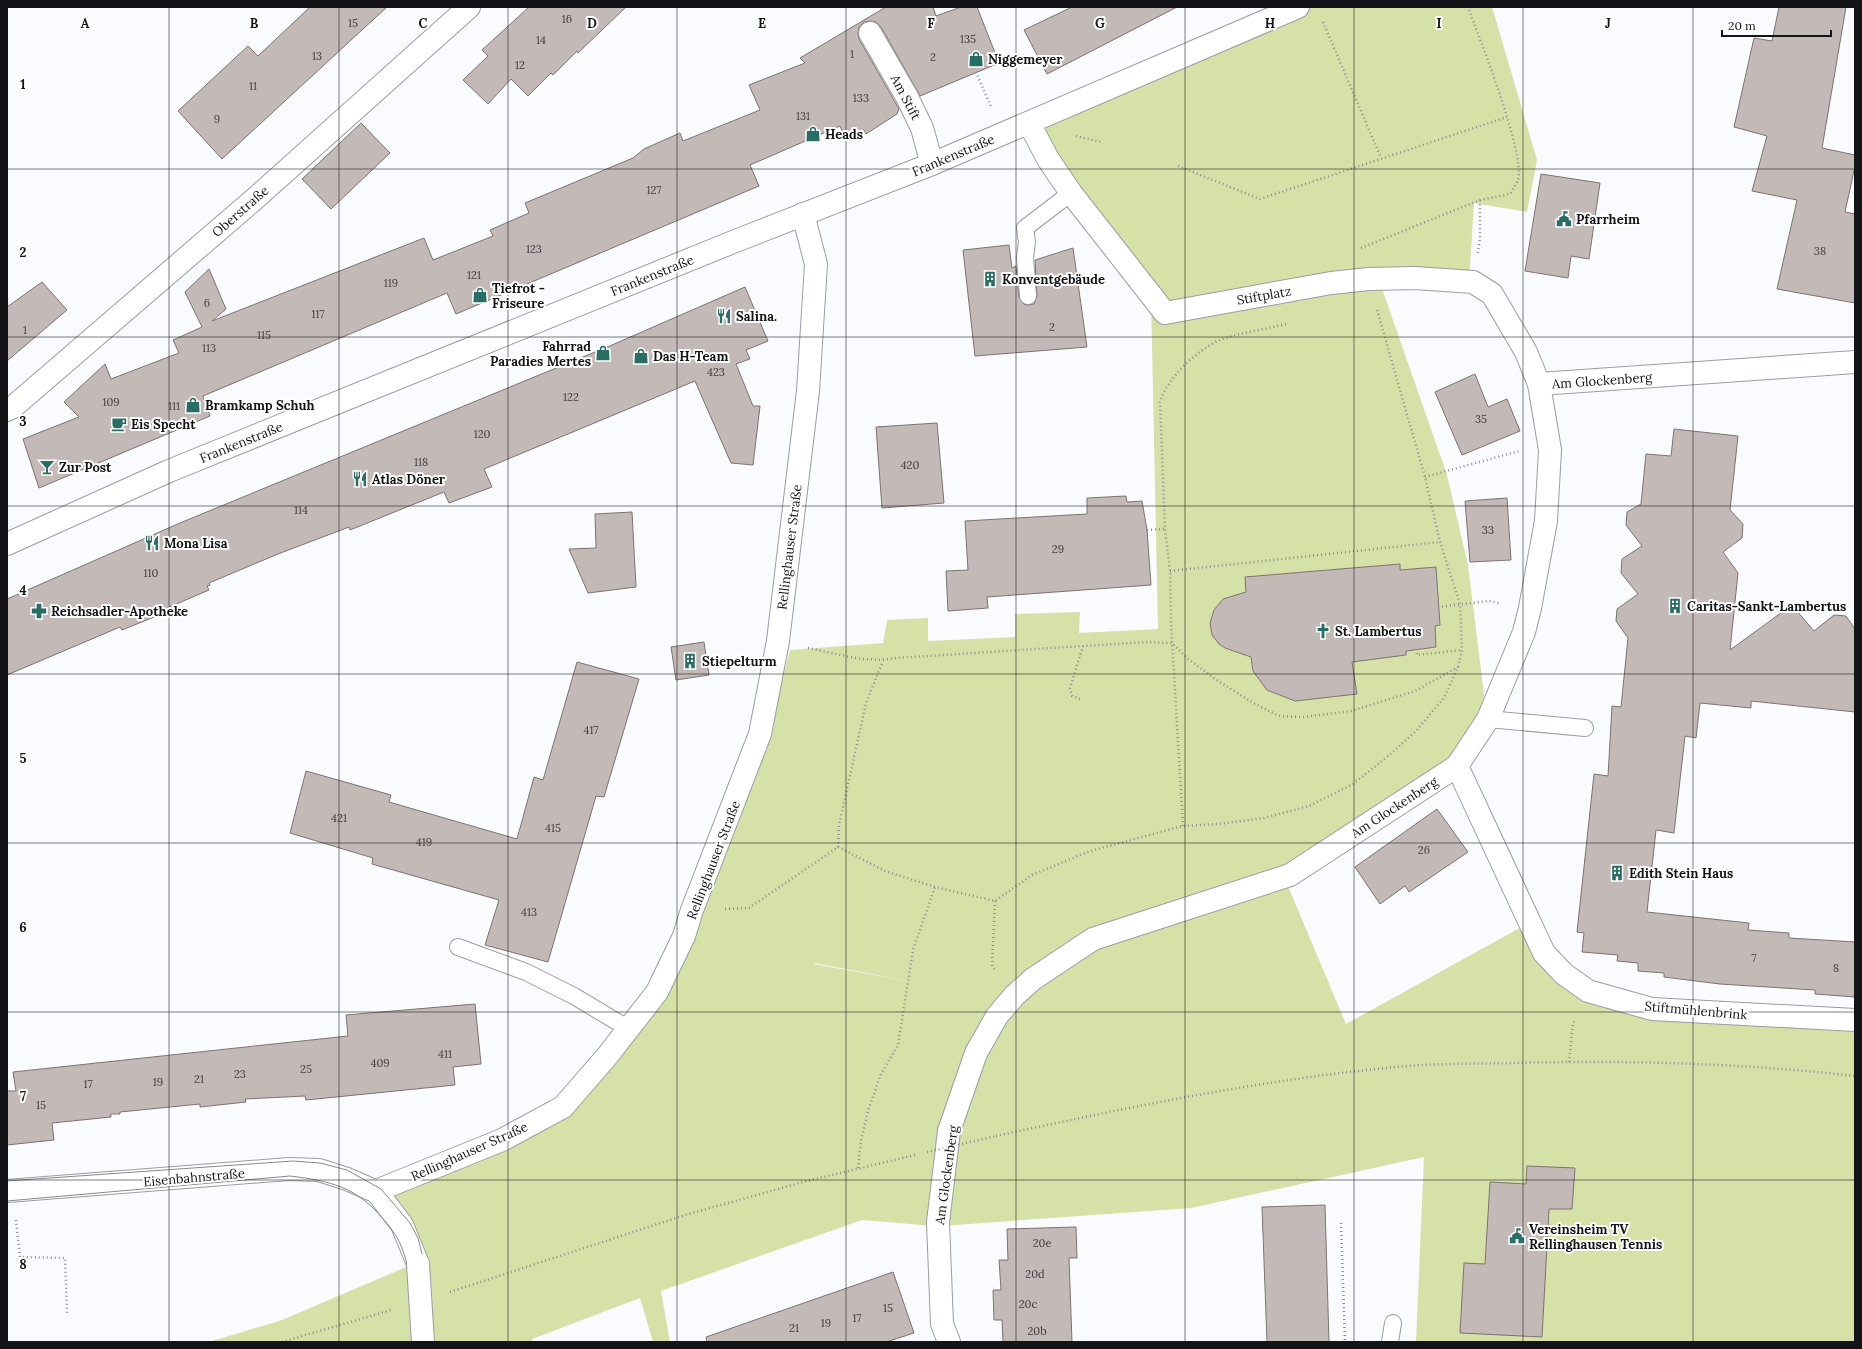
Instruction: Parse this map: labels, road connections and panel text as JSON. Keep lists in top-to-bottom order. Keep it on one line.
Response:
{"streets":{"street":["Am Stift","Frankenstraße","Oberstraße","Stiftplatz","Am Glockenberg","Rellinghauser Straße","Stiftmühlenbrink","Eisenbahnstraße"]},"crossings":[["Am Stift","Frankenstraße"],["Frankenstraße","Stiftplatz"],["Frankenstraße","Rellinghauser Straße"],["Stiftplatz","Am Glockenberg"],["Am Glockenberg","Stiftmühlenbrink"],["Rellinghauser Straße","Eisenbahnstraße"]],"places":{"shop":["Niggemeyer","Heads","Tiefrot - Friseure","Fahrrad Paradies Mertes","Das H-Team","Bramkamp Schuh"],"public building":["Pfarrheim","Vereinsheim TV Rellinghausen Tennis"],"building":["Konventgebäude","Caritas-Sankt-Lambertus","Stiepelturm","Edith Stein Haus"],"restaurant":["Salina.","Atlas Döner","Mona Lisa"],"cafe":["Eis Specht"],"bar":["Zur Post"],"pharmacy":["Reichsadler-Apotheke"],"church":["St. Lambertus"]},"house_numbers":["16","15","135","14","1","13","2","12","11","133","131","9","127","123","38","121","119","6","117","2","1","115","113","423","122","109","111","35","120","118","420","114","33","29","110","417","421","415","419","26","413","7","8","411","409","25","23","21","19","17","15","20e","20d","20c","15","17","19","21","20b"],"scale_bar":"20 m","grid":{"columns":["A","B","C","D","E","F","G","H","I","J"],"rows":["1","2","3","4","5","6","7","8"]}}
